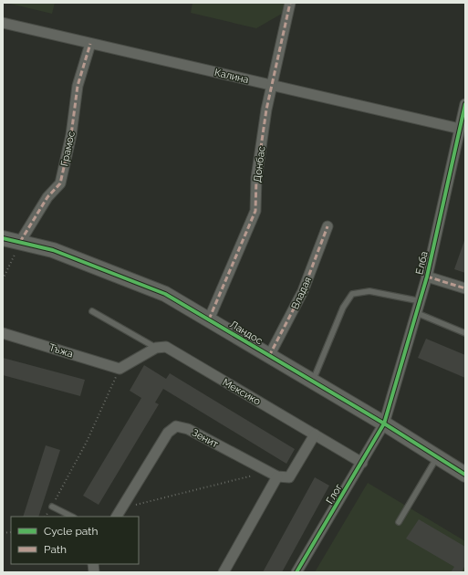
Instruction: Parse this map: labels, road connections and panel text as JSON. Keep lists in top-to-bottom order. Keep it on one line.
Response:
{"streets":{"street":["Калина","Грамос","Донбас","Елба","Владая","Ландос","Тъжа","Мексико","Зенит","Глог"]},"crossings":[["Калина","Грамос"],["Калина","Донбас"],["Калина","Елба"],["Грамос","Ландос"],["Донбас","Ландос"],["Елба","Ландос"],["Елба","Глог"],["Владая","Ландос"],["Ландос","Глог"],["Мексико","Глог"]],"legend":["Cycle path","Path"]}
